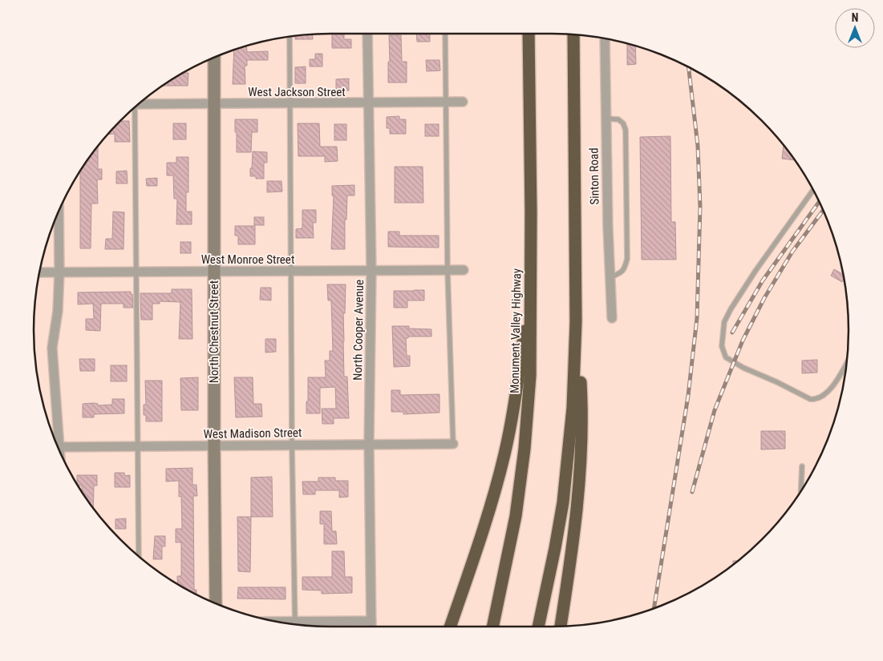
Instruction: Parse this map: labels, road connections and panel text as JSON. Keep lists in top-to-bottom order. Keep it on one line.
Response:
{"streets":{"highway":["Monument Valley Highway"],"main road":["North Chestnut Street"],"street":["West Jackson Street","Sinton Road","West Monroe Street","North Cooper Avenue","West Madison Street"]},"crossings":[["West Jackson Street","North Cooper Avenue"],["West Jackson Street","North Chestnut Street"],["West Monroe Street","North Cooper Avenue"],["West Monroe Street","North Chestnut Street"],["North Cooper Avenue","West Madison Street"],["North Chestnut Street","West Madison Street"]],"north":"top"}
